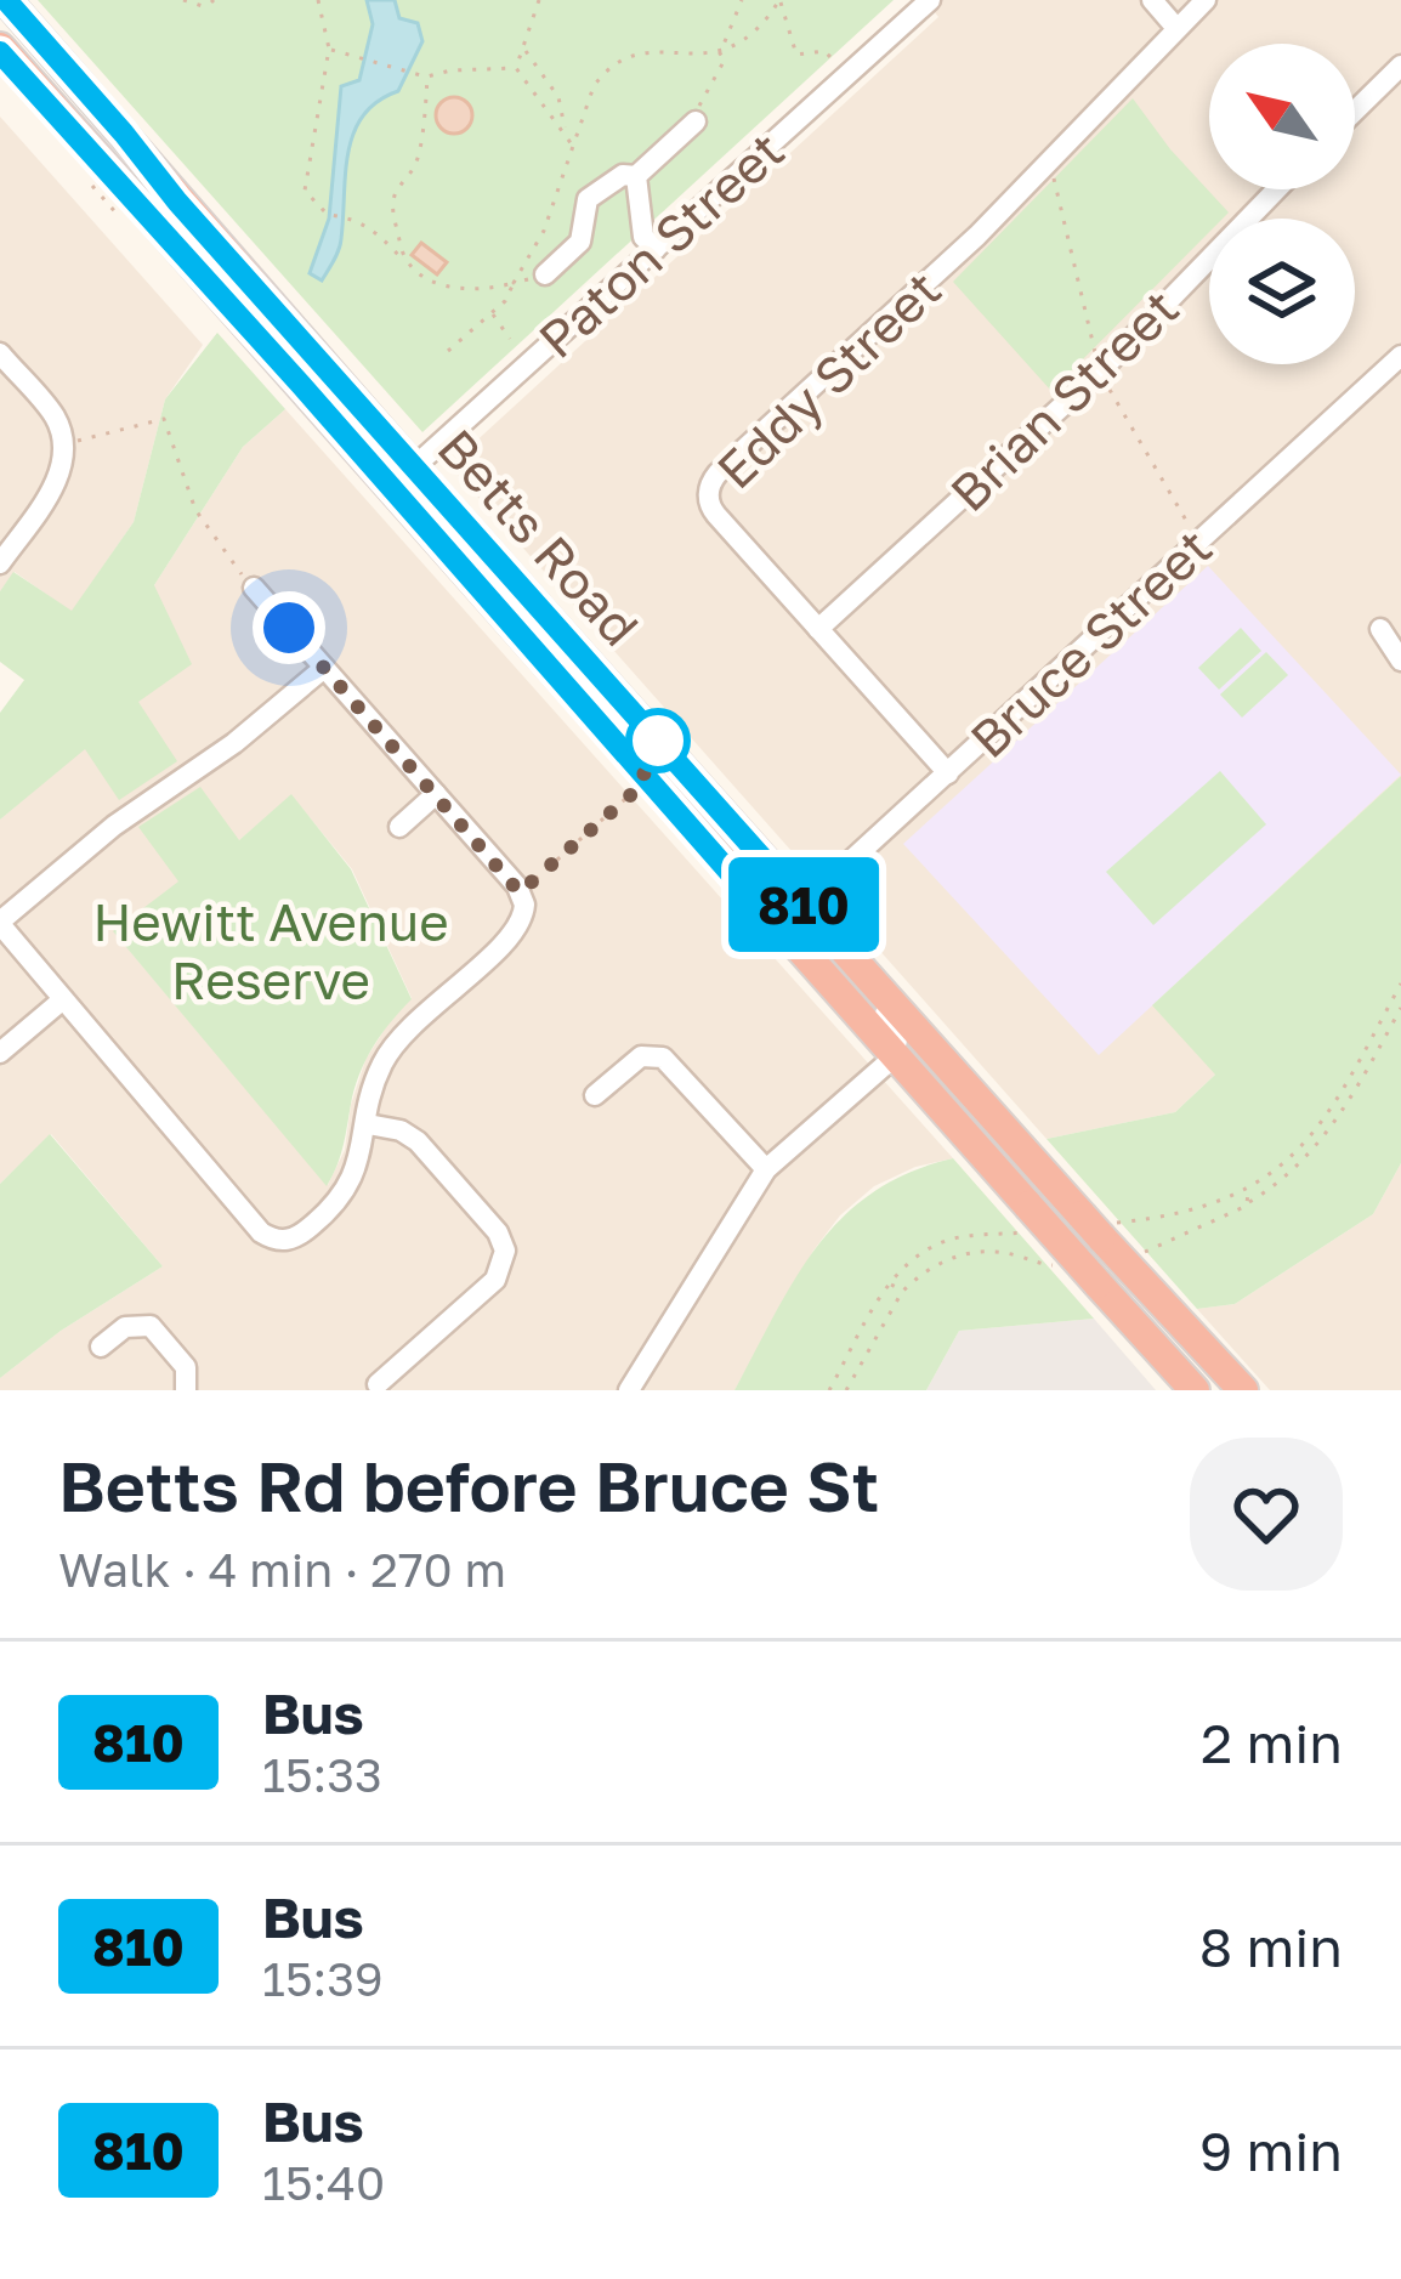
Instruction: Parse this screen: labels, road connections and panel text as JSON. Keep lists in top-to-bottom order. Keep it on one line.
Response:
{"streets":{"highway":["Betts Road"],"street":["Paton Street","Eddy Street","Brian Street","Bruce Street"]},"crossings":[["Paton Street","Betts Road"],["Eddy Street","Brian Street"],["Eddy Street","Bruce Street"],["Betts Road","Bruce Street"]],"parks":["Hewitt Avenue Reserve"],"lines":["bus line 810"],"north":"top left","page":{"on_map":"810","heading":["Betts Rd before Bruce St","Walk · 4 min · 270 m"],"list":[{"mark":"810","name":"Bus","note":"15:33","value":"2 min"},{"mark":"810","name":"Bus","note":"15:39","value":"8 min"},{"mark":"810","name":"Bus","note":"15:40","value":"9 min"}]}}
